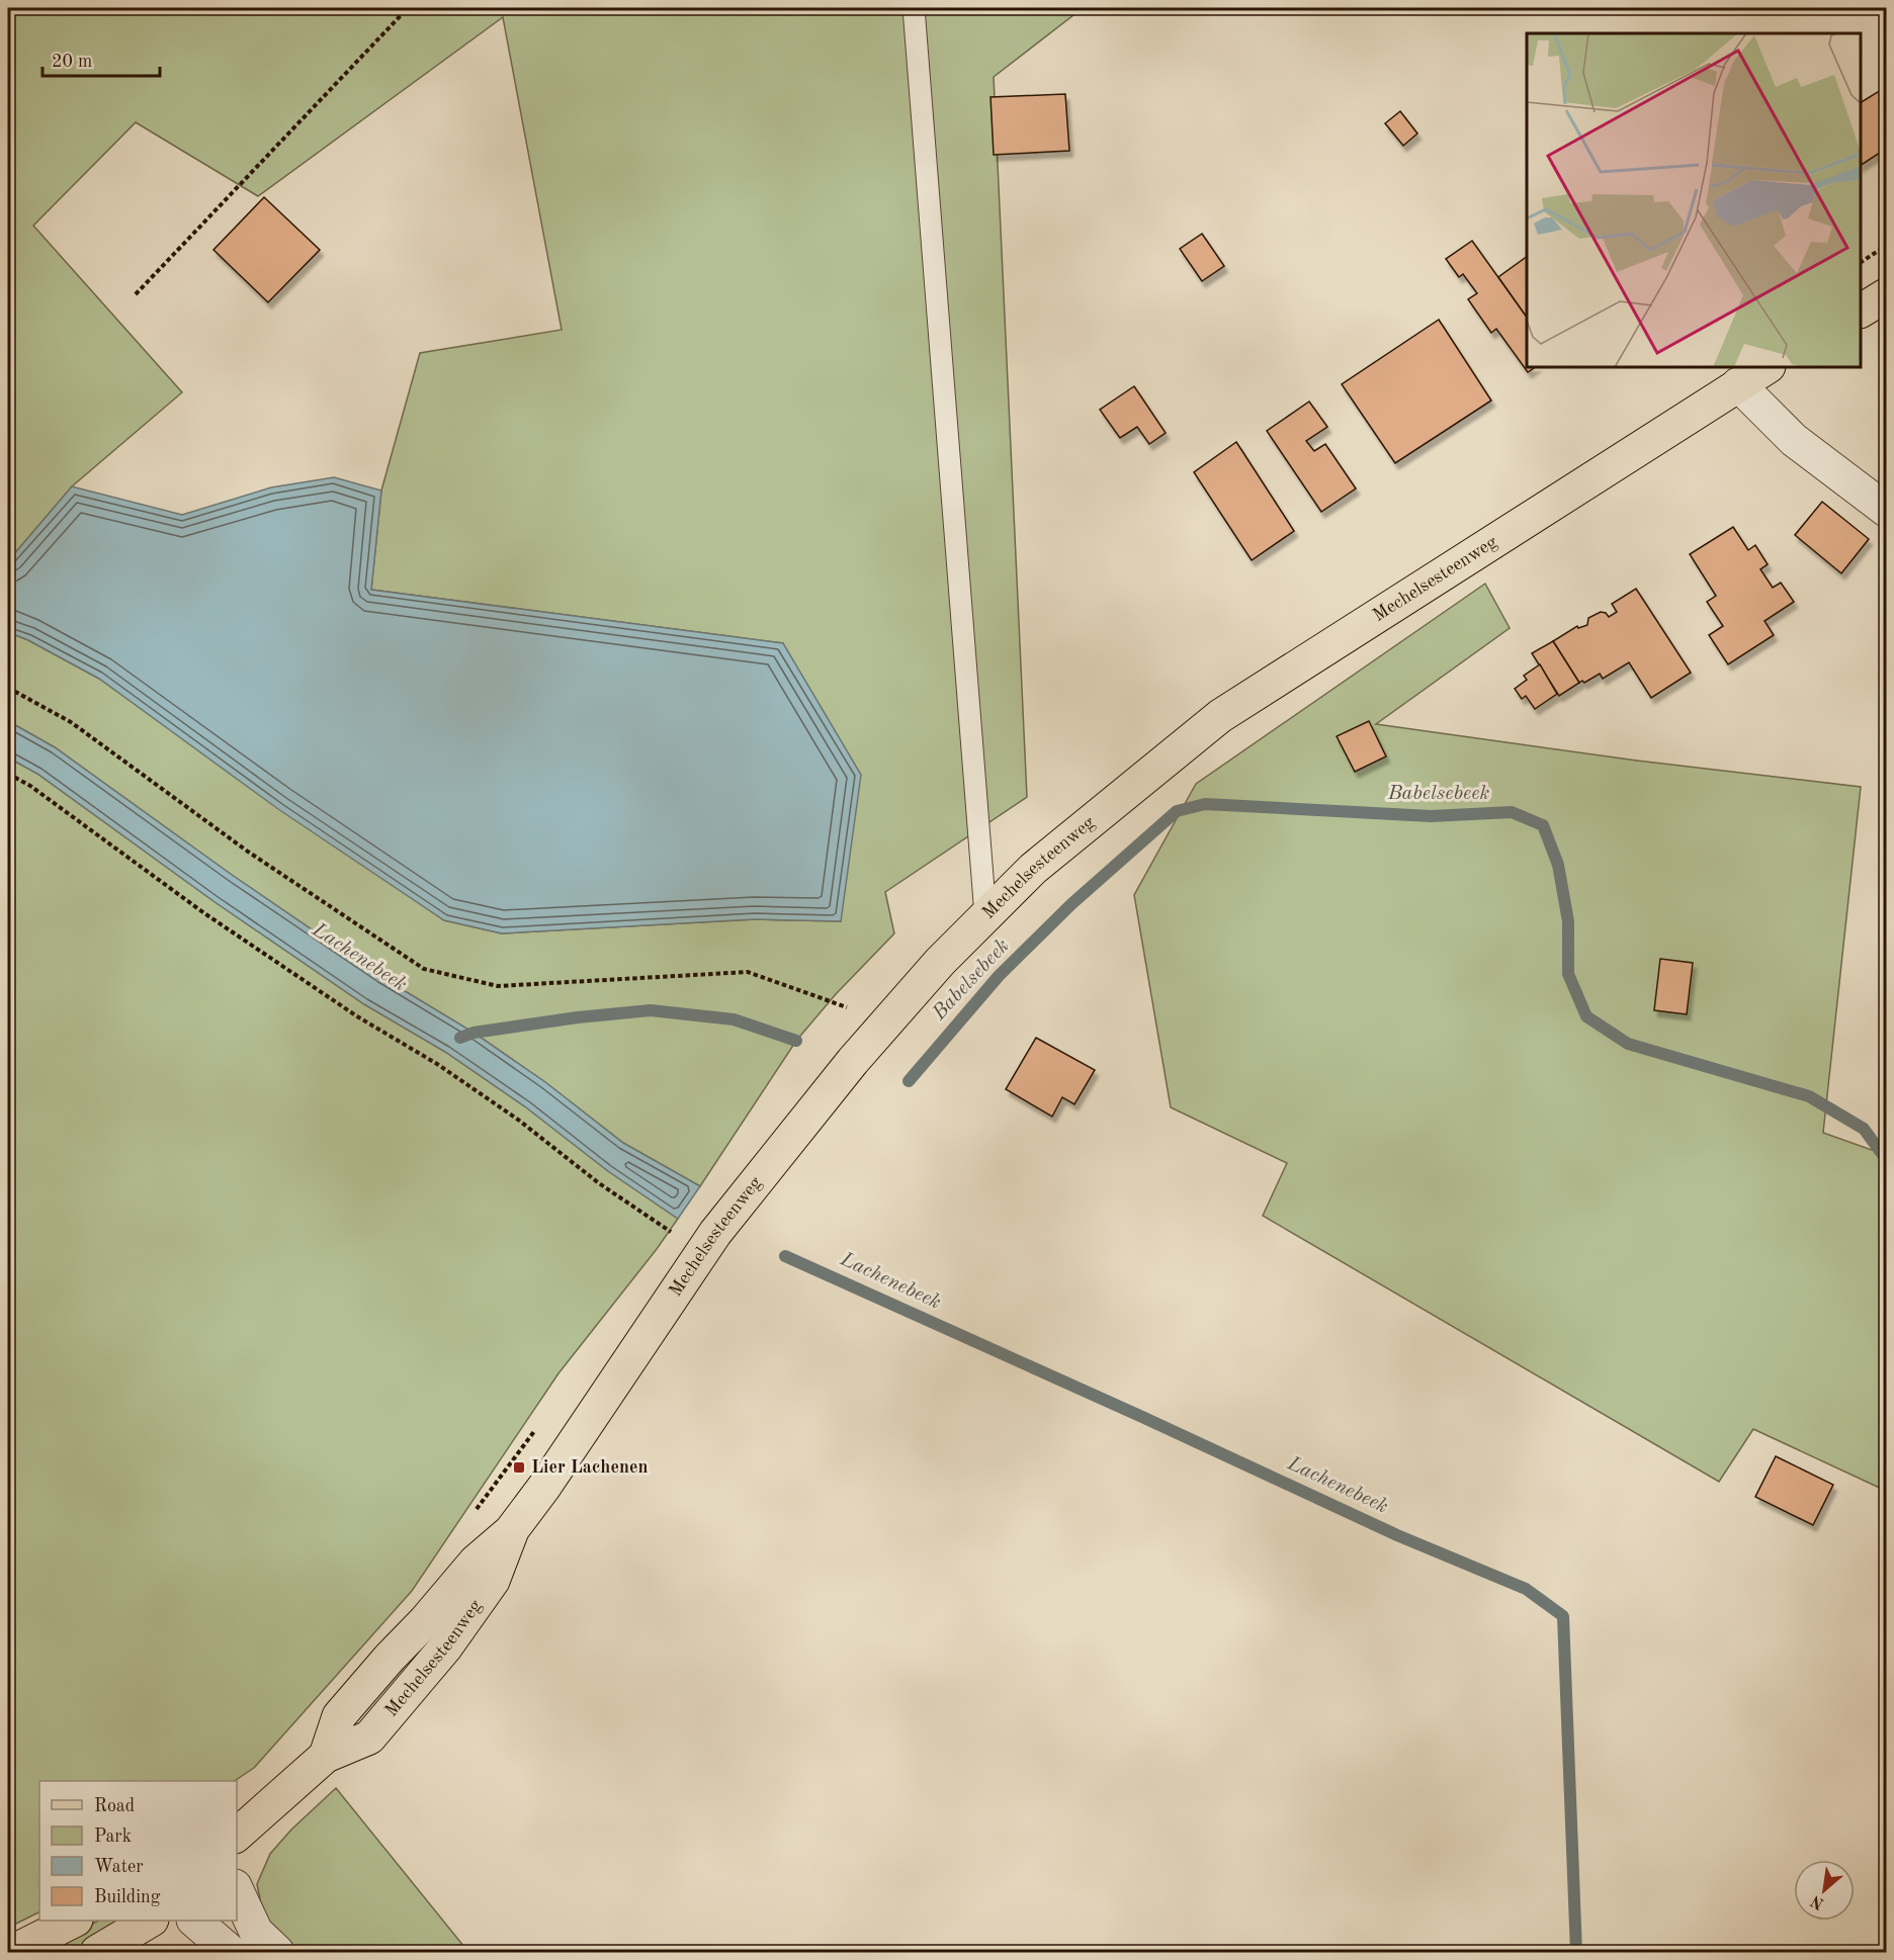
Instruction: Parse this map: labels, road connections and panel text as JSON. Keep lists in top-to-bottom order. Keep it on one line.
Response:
{"streets":{"main road":["Mechelsesteenweg"]},"water":["Babelsebeek","Lachenebeek"],"places":{"transit":["Lier Lachenen"]},"legend":["Road","Park","Water","Building"],"scale_bar":"20 m","north":"bottom left"}
